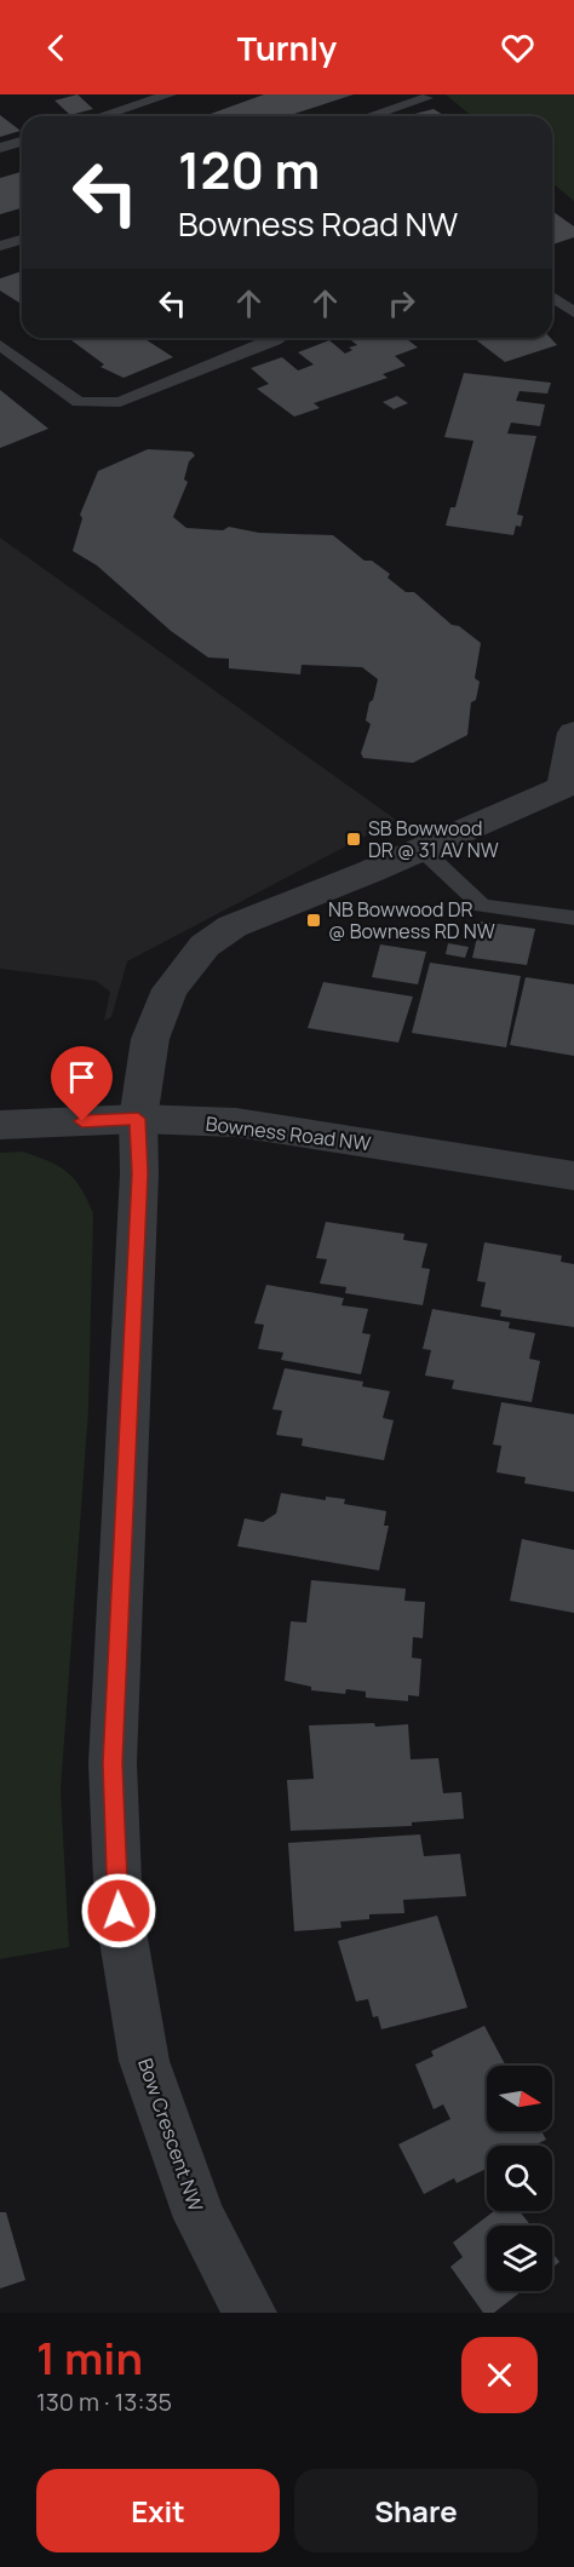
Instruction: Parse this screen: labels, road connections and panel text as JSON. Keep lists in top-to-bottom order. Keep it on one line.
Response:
{"streets":{"street":["Bowness Road NW","Bow Crescent NW"]},"crossings":[["Bowness Road NW","Bow Crescent NW"]],"places":{"transit":["SB Bowwood DR @ 31 AV NW","NB Bowwood DR @ Bowness RD NW"]},"north":"right","page":{"header":"Turnly","turn":["120 m","Bowness Road NW"],"heading":["1 min","130 m · 13:35"],"buttons":["Exit","Share"]}}
